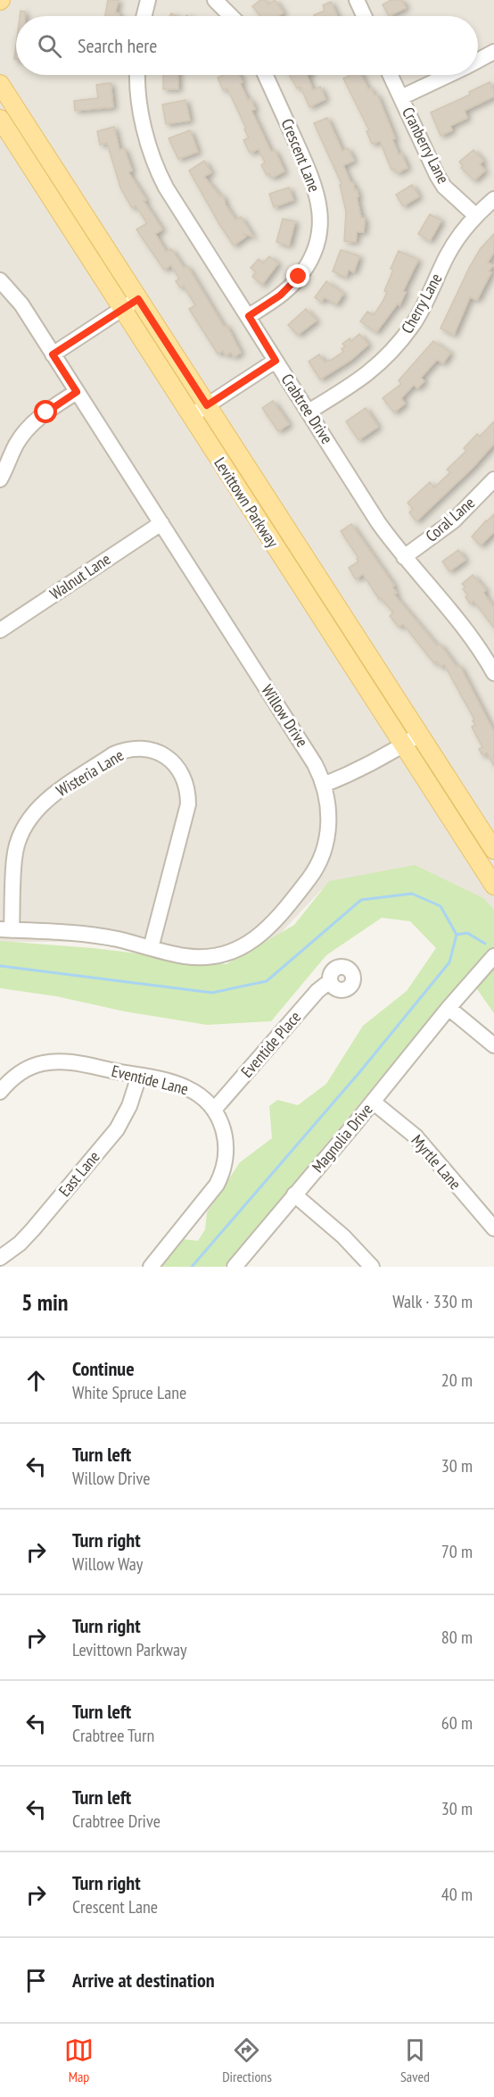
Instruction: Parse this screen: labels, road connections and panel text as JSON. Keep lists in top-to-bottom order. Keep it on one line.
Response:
{"streets":{"main road":["Levittown Parkway"],"street":["Cranberry Lane","Crescent Lane","Cherry Lane","Crabtree Drive","Coral Lane","Walnut Lane","Willow Drive","Wisteria Lane","Eventide Place","Eventide Lane","Magnolia Drive","Myrtle Lane","East Lane"]},"crossings":[["Cranberry Lane","Cherry Lane"],["Crescent Lane","Crabtree Drive"],["Cherry Lane","Crabtree Drive"],["Crabtree Drive","Coral Lane"],["Walnut Lane","Willow Drive"],["Willow Drive","Wisteria Lane"],["Eventide Place","Eventide Lane"],["Eventide Lane","East Lane"],["Magnolia Drive","Myrtle Lane"]],"page":{"search":"Search here","heading":["5 min","Walk · 330 m"],"list":[["Continue","White Spruce Lane","20 m"],["Turn left","Willow Drive","30 m"],["Turn right","Willow Way","70 m"],["Turn right","Levittown Parkway","80 m"],["Turn left","Crabtree Turn","60 m"],["Turn left","Crabtree Drive","30 m"],["Turn right","Crescent Lane","40 m"],"Arrive at destination"],"nav":["Map","Directions","Saved"]}}
